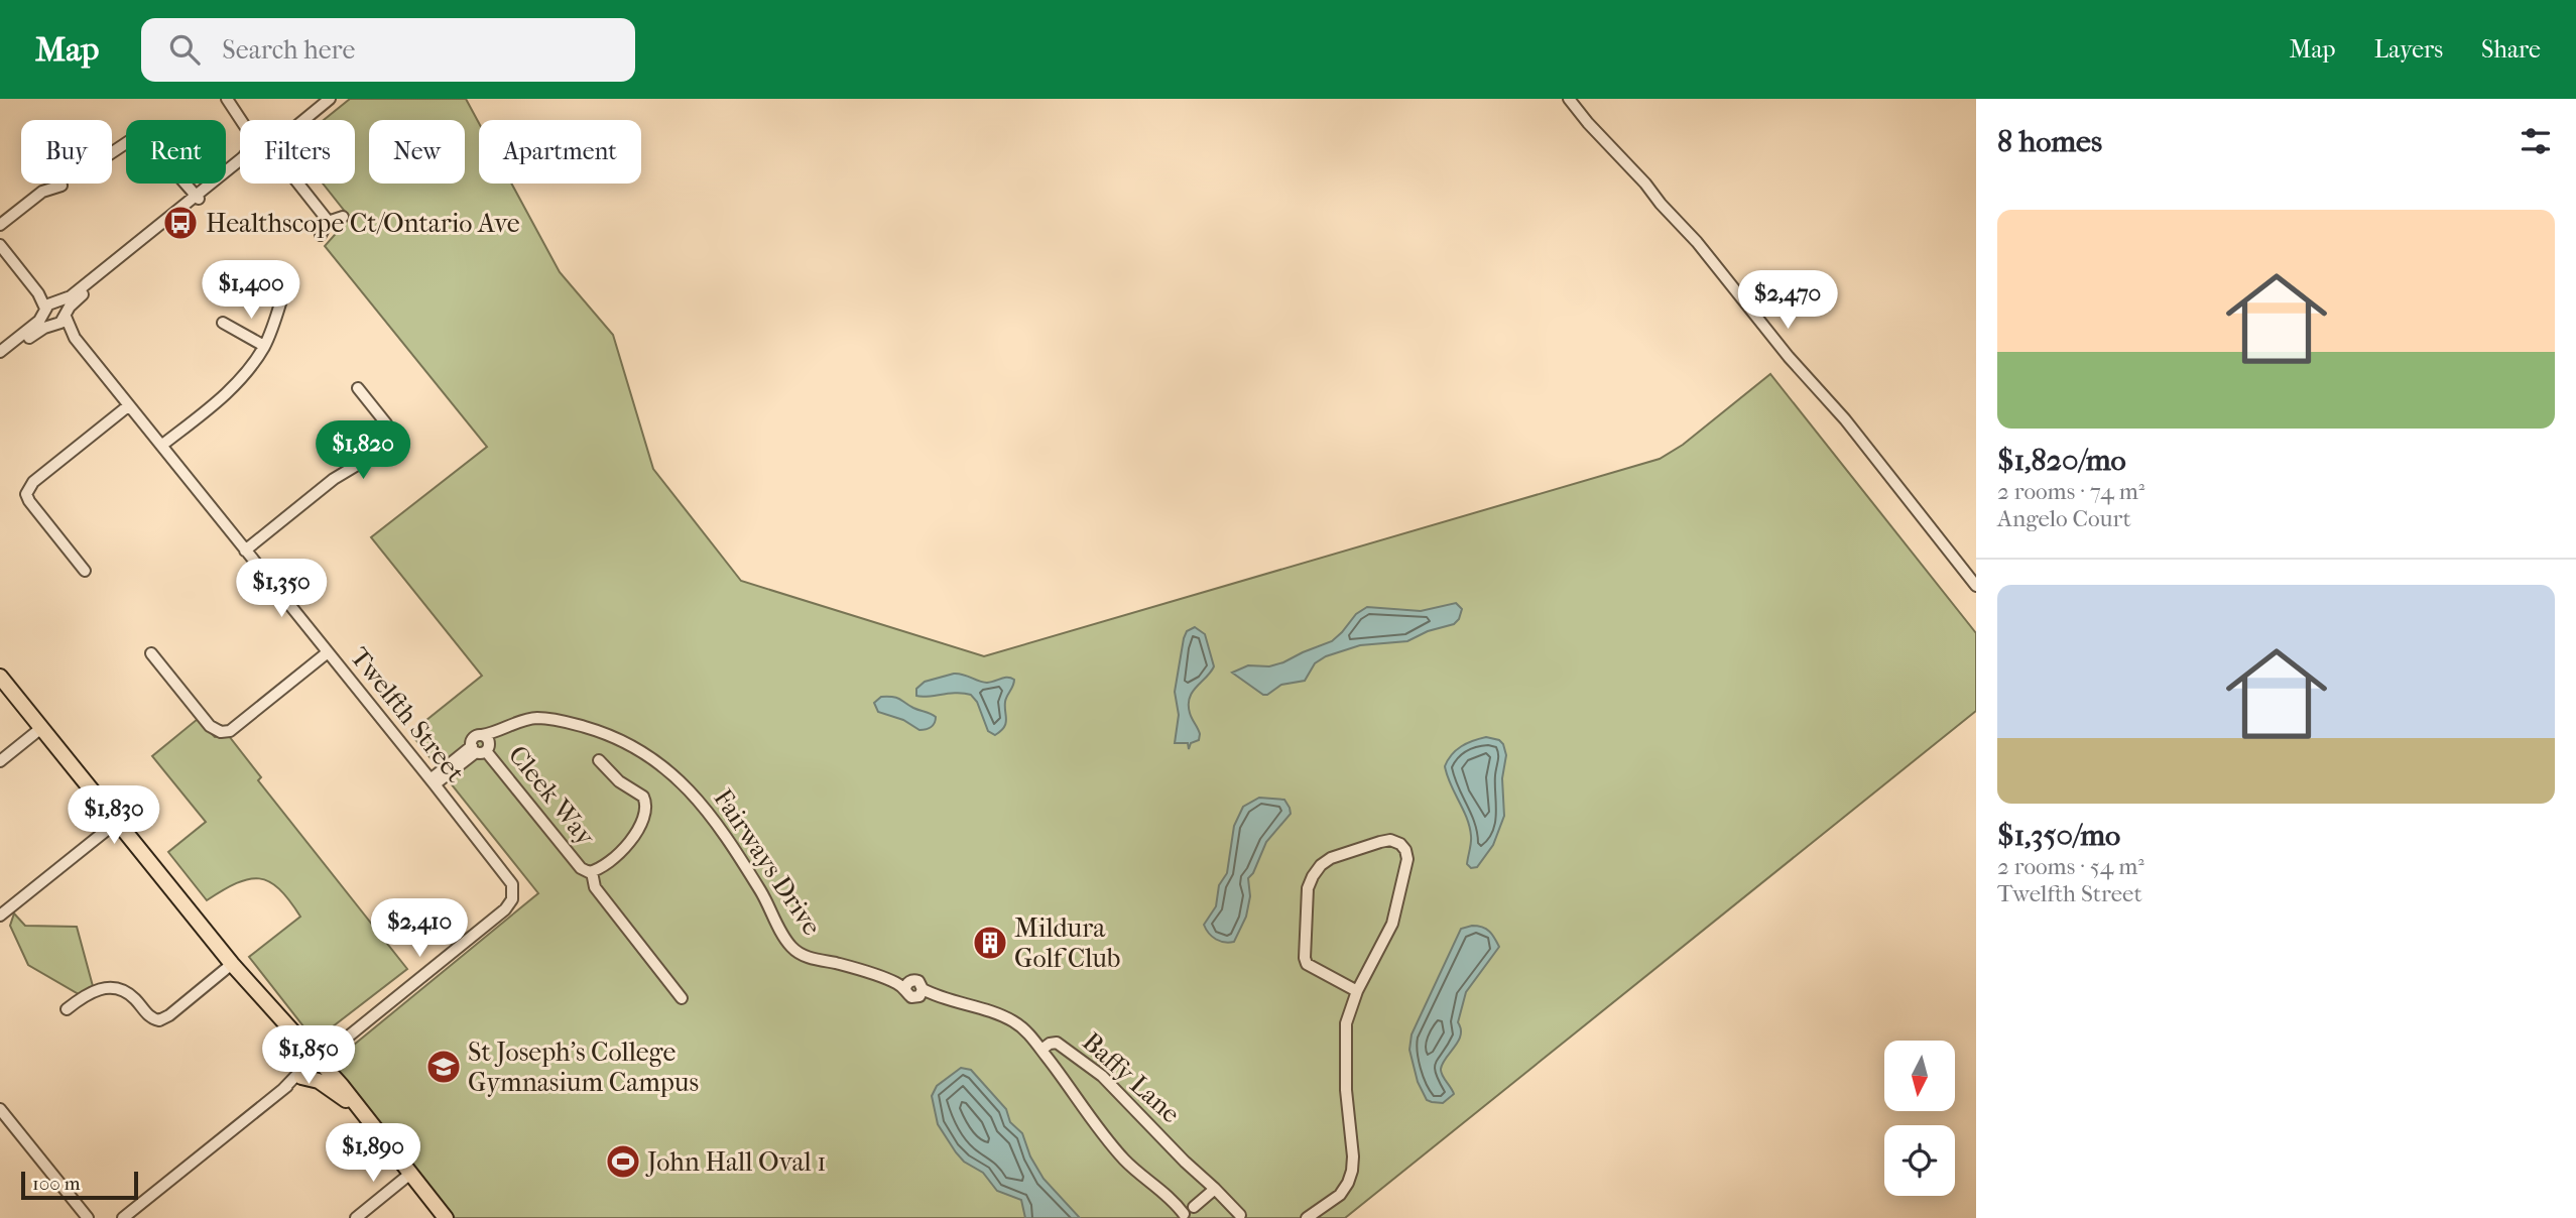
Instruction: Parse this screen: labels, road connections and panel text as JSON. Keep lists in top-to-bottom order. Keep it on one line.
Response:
{"streets":{"street":["Twelfth Street","Cleek Way","Fairways Drive","Baffy Lane"]},"crossings":[["Twelfth Street","Fairways Drive"],["Cleek Way","Fairways Drive"],["Fairways Drive","Baffy Lane"]],"places":{"bus stop":["Healthscope Ct/Ontario Ave"],"building":["Mildura Golf Club"],"school or university":["St Joseph's College Gymnasium Campus"],"sports":["John Hall Oval 1"]},"scale_bar":"100 m","north":"bottom","page":{"header":"Map","search":"Search here","nav":["Map","Layers","Share"],"heading":"8 homes","chip":["Buy","Rent","Filters","New","Apartment"],"list":[{"name":"$1,820/mo","note":"2 rooms · 74 m² · Angelo Court"},{"name":"$1,350/mo","note":"2 rooms · 54 m² · Twelfth Street"}],"price":["$1,400","$2,470","$1,820","$1,350","$1,830","$2,410","$1,850","$1,890"],"scale":"100 m"}}
